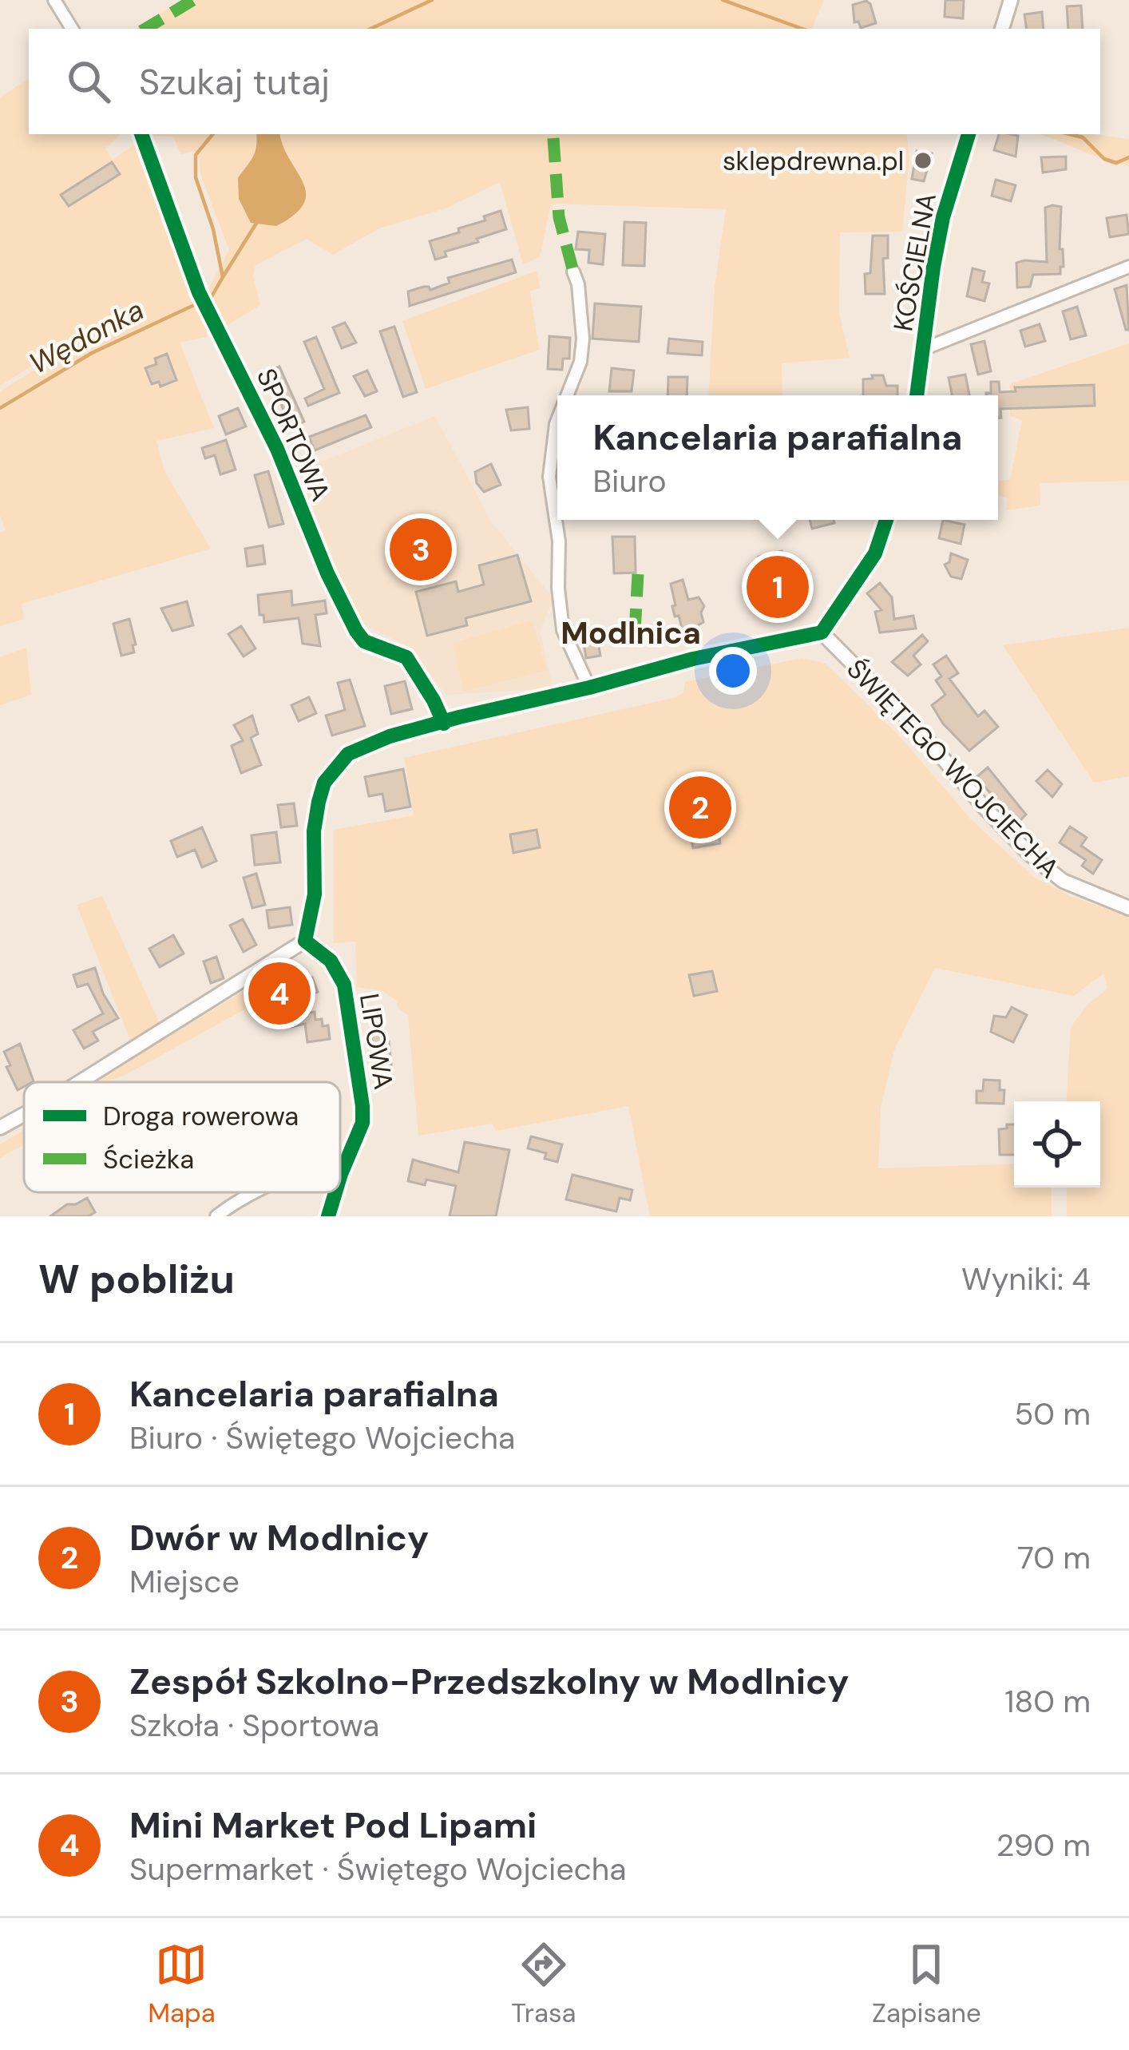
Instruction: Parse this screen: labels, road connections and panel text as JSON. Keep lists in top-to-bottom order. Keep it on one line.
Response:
{"streets":{"street":["KOŚCIELNA","SPORTOWA","ŚWIĘTEGO WOJCIECHA","LIPOWA"]},"districts":["Modlnica"],"water":["Wędonka"],"places":["sklepdrewna.pl"],"legend":["Droga rowerowa","Ścieżka"],"page":{"search":"Szukaj tutaj","popup":["Kancelaria parafialna","Biuro"],"pins":["3","1","2","4"],"heading":["W pobliżu","Wyniki: 4"],"list":[{"mark":"1","name":"Kancelaria parafialna","note":"Biuro · Świętego Wojciecha","value":"50 m"},{"mark":"2","name":"Dwór w Modlnicy","note":"Miejsce","value":"70 m"},{"mark":"3","name":"Zespół Szkolno-Przedszkolny w Modlnicy","note":"Szkoła · Sportowa","value":"180 m"},{"mark":"4","name":"Mini Market Pod Lipami","note":"Supermarket · Świętego Wojciecha","value":"290 m"}],"nav":["Mapa","Trasa","Zapisane"]}}
